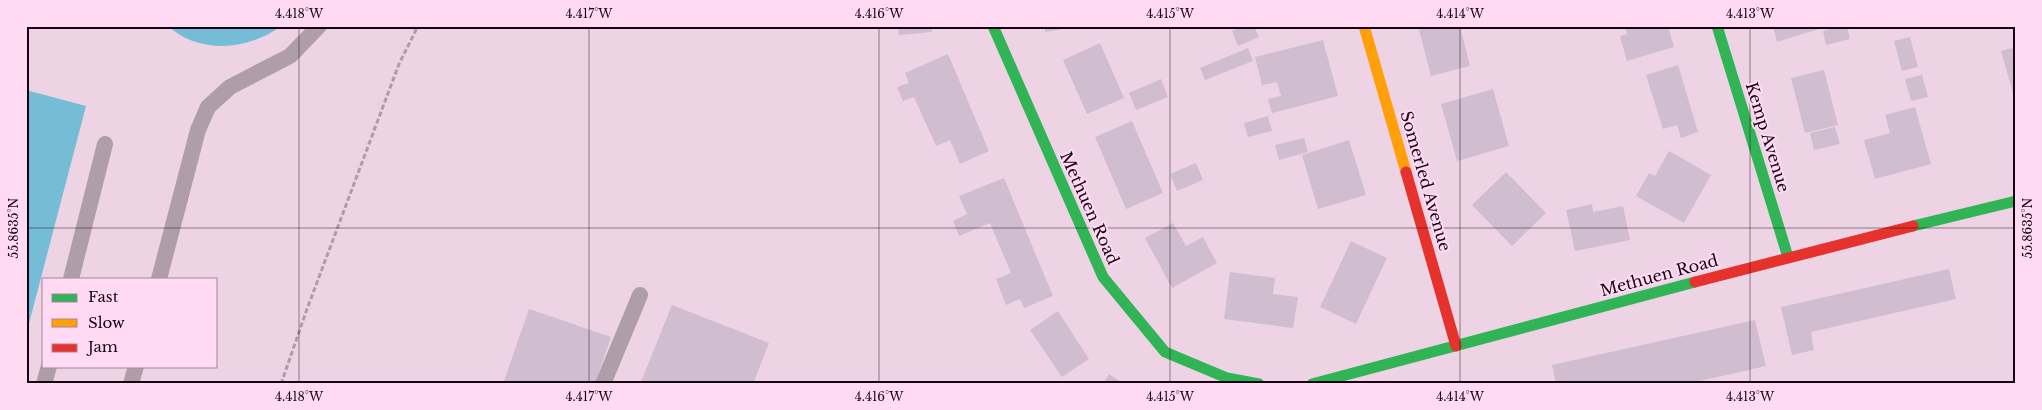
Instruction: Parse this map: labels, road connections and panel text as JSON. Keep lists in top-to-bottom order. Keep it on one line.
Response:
{"streets":{"street":["Kemp Avenue","Somerled Avenue","Methuen Road"]},"crossings":[["Kemp Avenue","Methuen Road"],["Somerled Avenue","Methuen Road"]],"legend":["Fast","Slow","Jam"],"coordinates":["4.418°W","4.417°W","4.416°W","4.415°W","4.414°W","4.413°W","55.8635°N"]}
